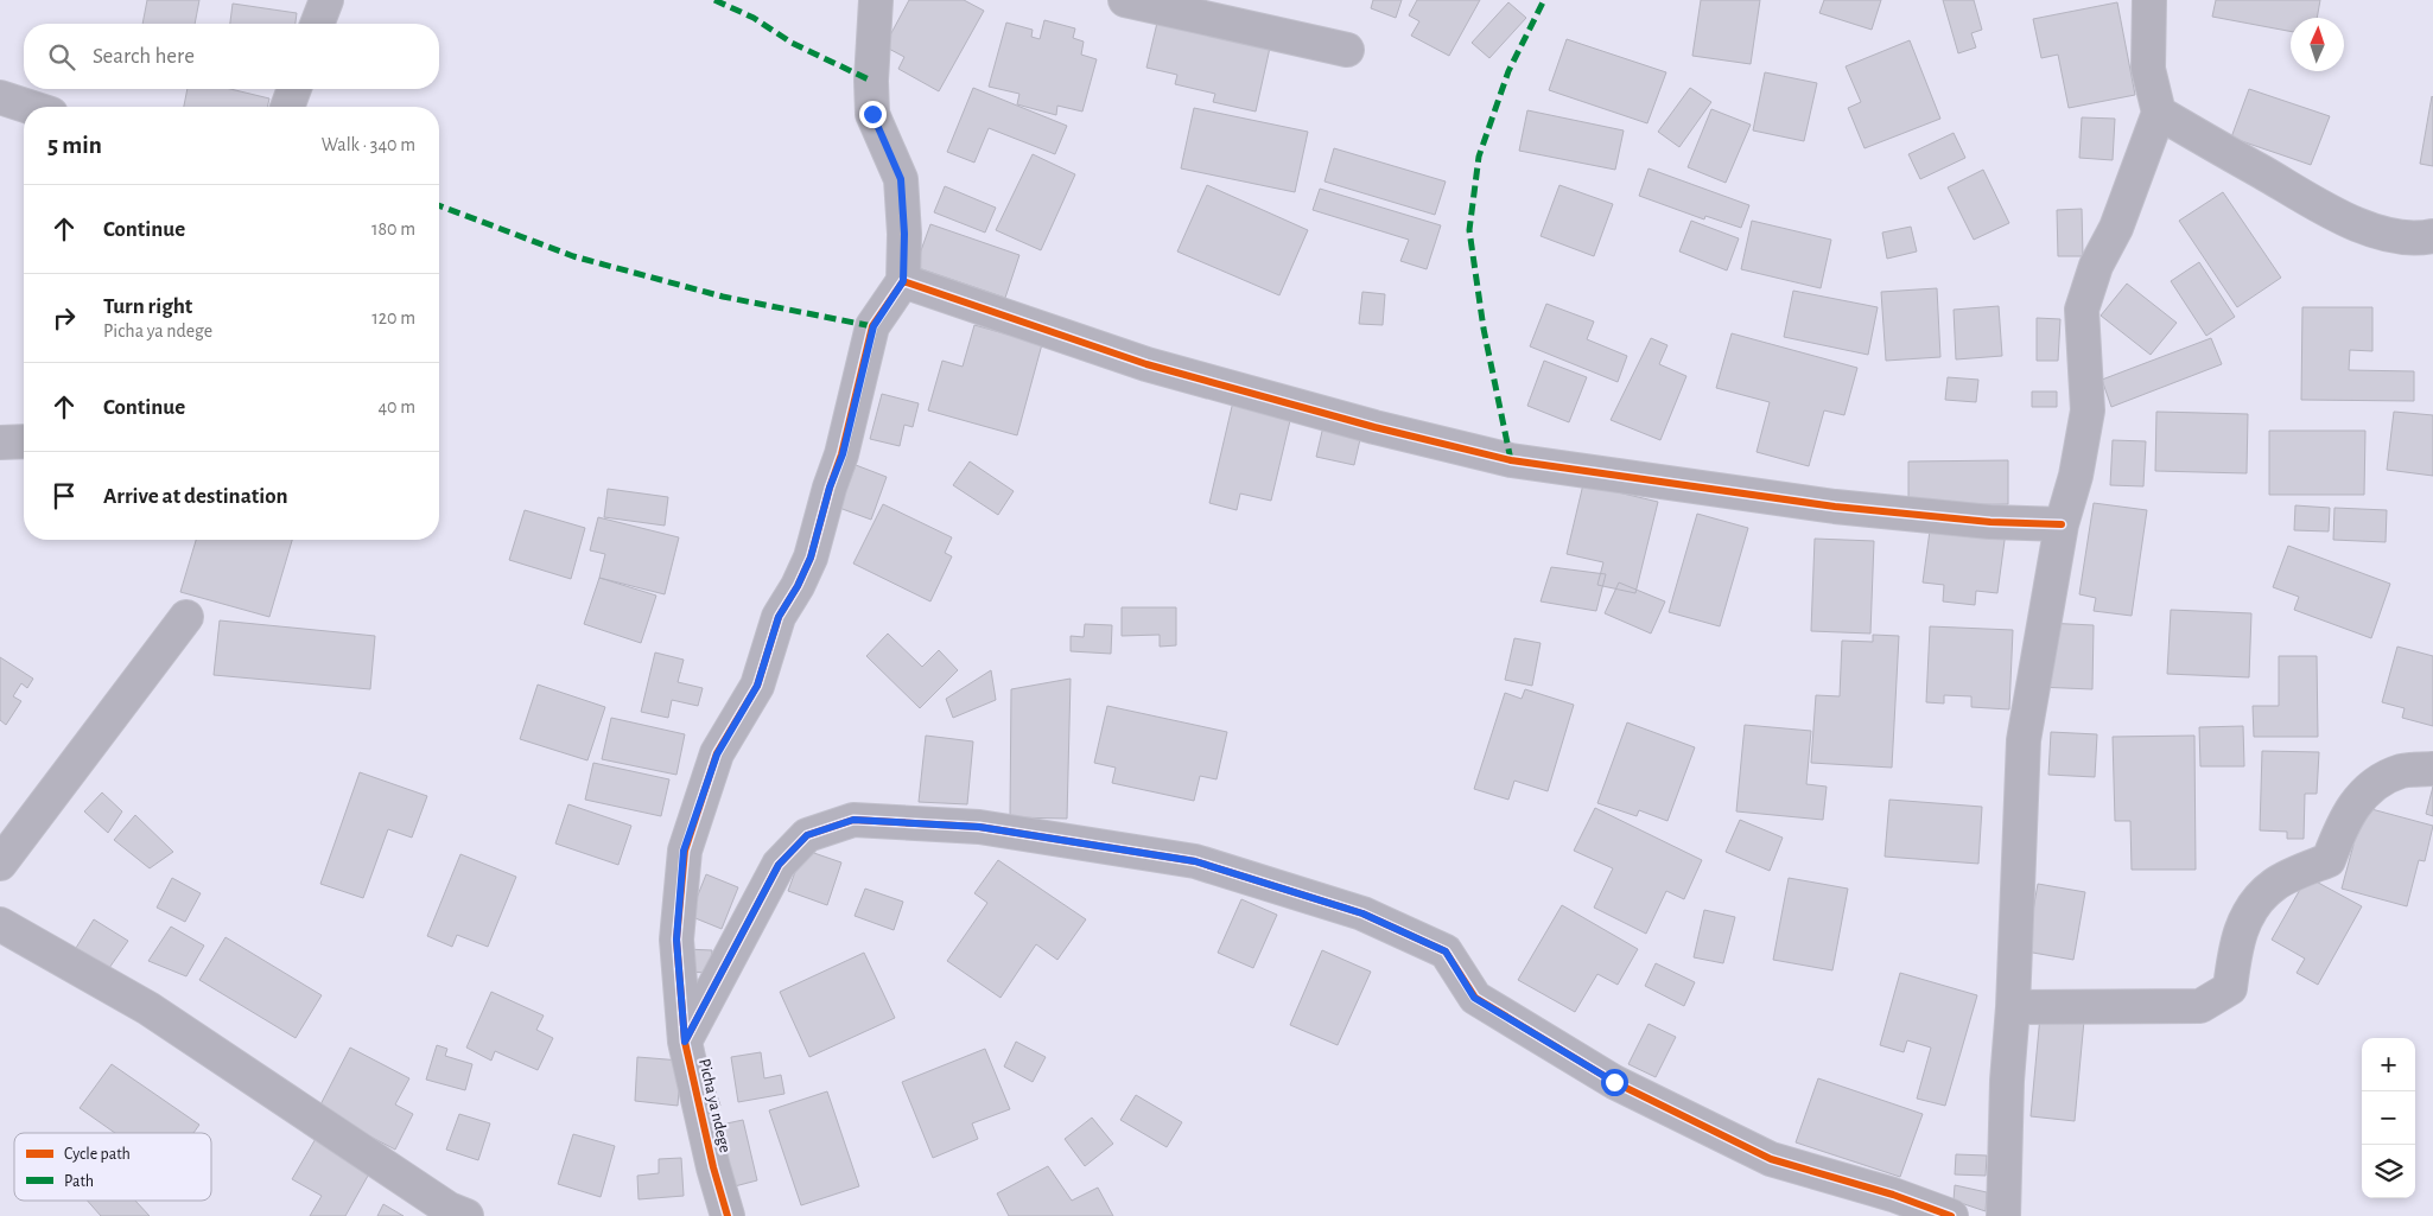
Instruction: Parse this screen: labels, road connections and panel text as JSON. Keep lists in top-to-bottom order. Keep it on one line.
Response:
{"streets":{"street":["Picha ya ndege"]},"legend":["Cycle path","Path"],"north":"top","page":{"search":"Search here","heading":["5 min","Walk · 340 m"],"list":[["Continue","180 m"],["Turn right","Picha ya ndege","120 m"],["Continue","40 m"],"Arrive at destination"],"map_buttons":["+","−"]}}
